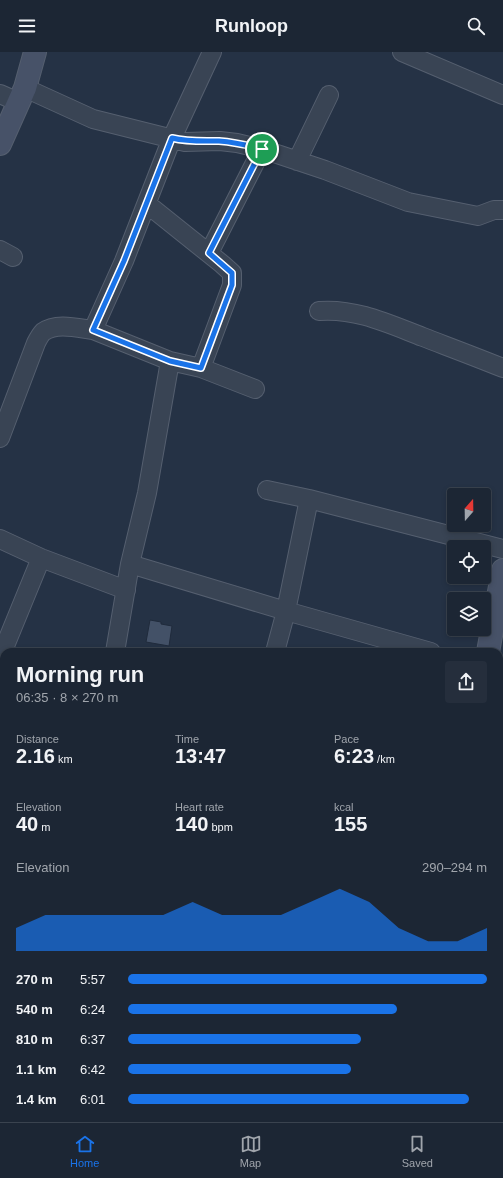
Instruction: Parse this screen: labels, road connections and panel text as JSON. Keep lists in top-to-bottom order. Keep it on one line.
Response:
{"north":"top","page":{"header":"Runloop","heading":["Morning run","06:35 · 8 × 270 m"],"stats":[["Distance","2.16 km"],["Time","13:47"],["Pace","6:23 /km"],["Elevation","40 m"],["Heart rate","140 bpm"],["kcal","155"]],"chart":["Elevation","290–294 m"],"list":[{"name":"270 m","note":"5:57"},{"name":"540 m","note":"6:24"},{"name":"810 m","note":"6:37"},{"name":"1.1 km","note":"6:42"},{"name":"1.4 km","note":"6:01"}],"tabs":["Home","Map","Saved"]}}
